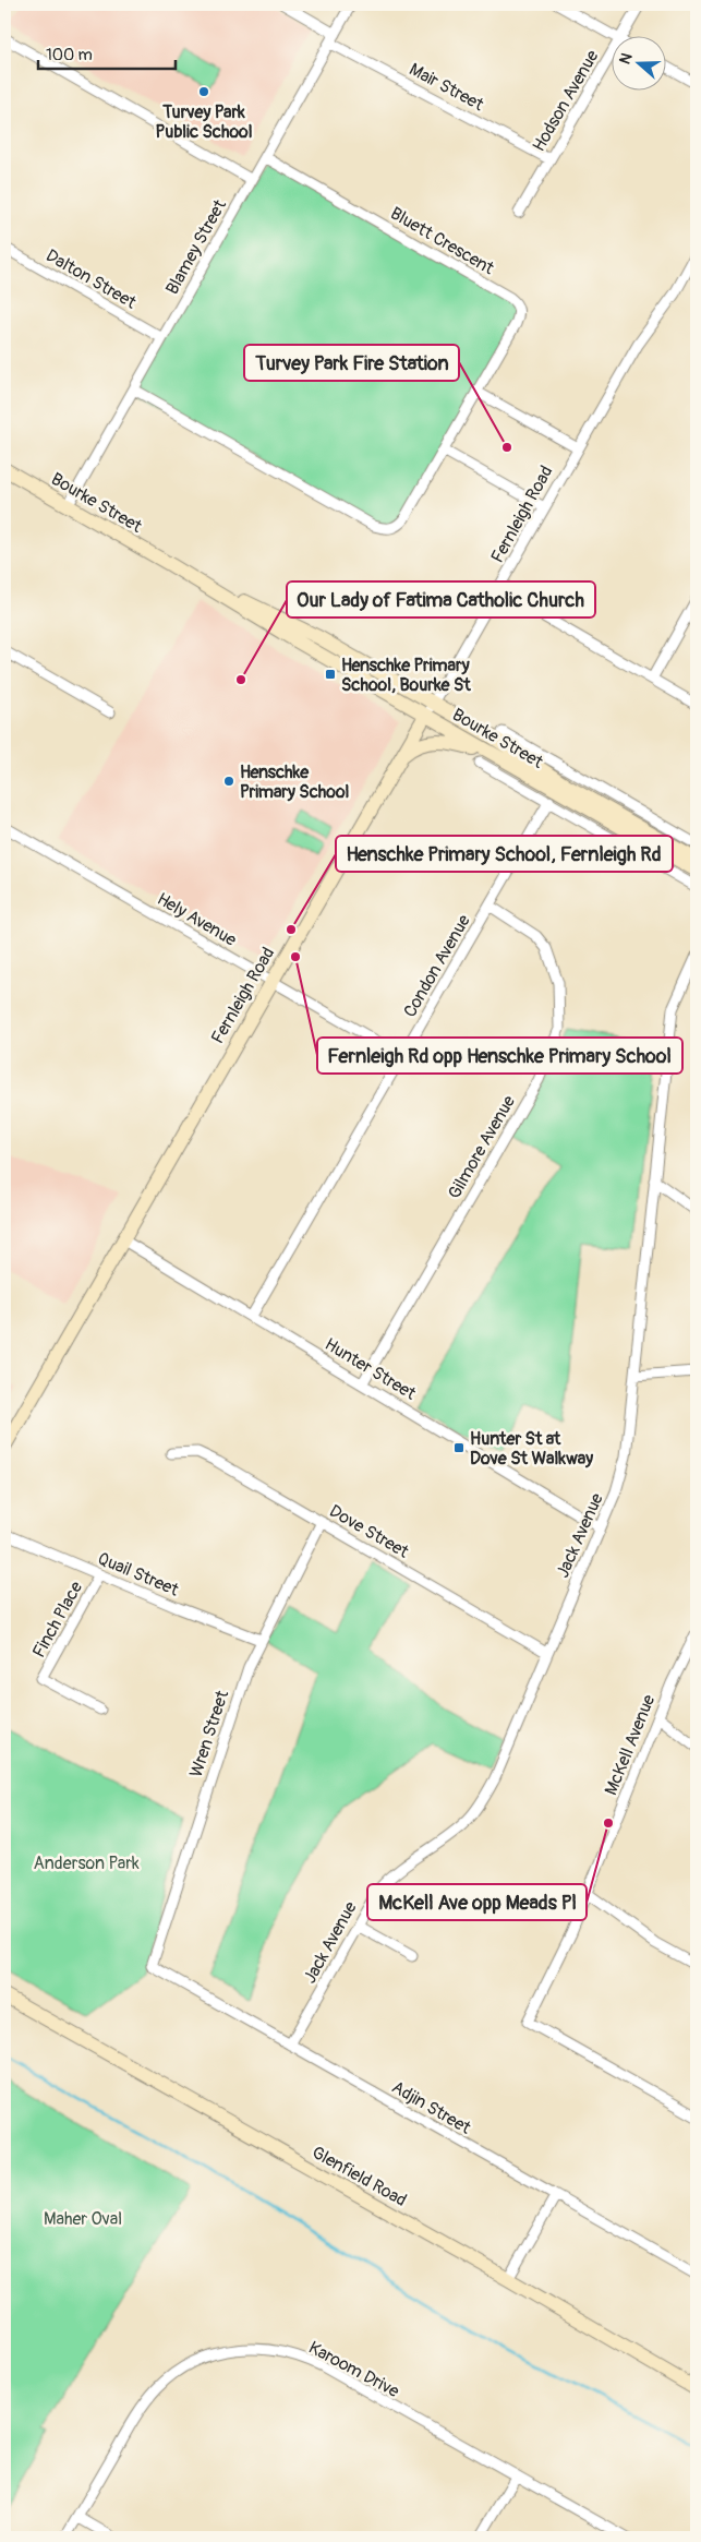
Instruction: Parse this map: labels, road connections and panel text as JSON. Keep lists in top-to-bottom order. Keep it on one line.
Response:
{"streets":{"main road":["Bourke Street","Fernleigh Road","Glenfield Road"],"street":["Mair Street","Hodson Avenue","Bluett Crescent","Blamey Street","Dalton Street","Hely Avenue","Condon Avenue","Gilmore Avenue","Hunter Street","Dove Street","Jack Avenue","Quail Street","Finch Place","Wren Street","McKell Avenue","Adjin Street","Karoom Drive"]},"crossings":[["Mair Street","Hodson Avenue"],["Mair Street","Blamey Street"],["Bluett Crescent","Blamey Street"],["Blamey Street","Dalton Street"],["Blamey Street","Bourke Street"],["Bourke Street","Fernleigh Road"],["Bourke Street","Condon Avenue"],["Fernleigh Road","Hely Avenue"],["Fernleigh Road","Hunter Street"],["Hely Avenue","Condon Avenue"],["Condon Avenue","Gilmore Avenue"],["Condon Avenue","Hunter Street"],["Gilmore Avenue","Hunter Street"],["Hunter Street","Jack Avenue"],["Dove Street","Jack Avenue"],["Dove Street","Wren Street"],["Jack Avenue","Adjin Street"],["Quail Street","Finch Place"],["Quail Street","Wren Street"],["Wren Street","Adjin Street"]],"parks":["Anderson Park","Maher Oval"],"places":{"other":["Turvey Park Public School","Turvey Park Fire Station","Our Lady of Fatima Catholic Church","Henschke Primary School","Henschke Primary School, Fernleigh Rd","Fernleigh Rd opp Henschke Primary School","McKell Ave opp Meads Pl"],"transit":["Henschke Primary School, Bourke St","Hunter St at Dove St Walkway"]},"scale_bar":"100 m","north":"left"}
